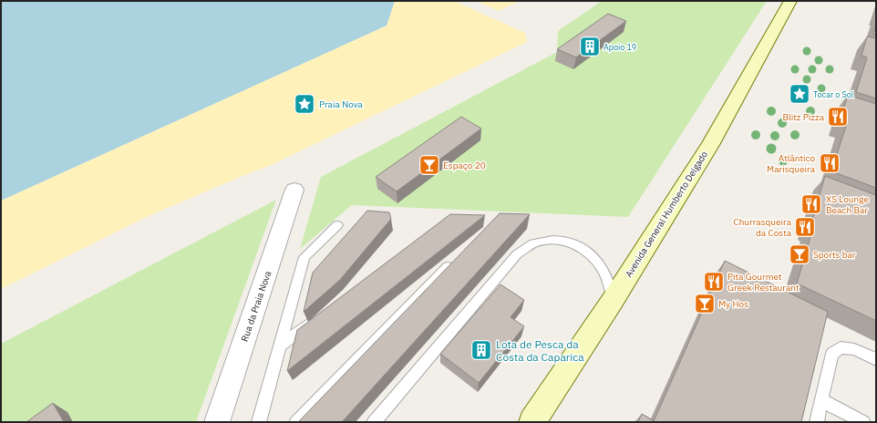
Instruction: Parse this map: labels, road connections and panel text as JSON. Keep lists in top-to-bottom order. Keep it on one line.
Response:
{"streets":{"main road":["Avenida General Humberto Delgado"],"street":["Rua da Praia Nova"]},"places":{"building":["Apoio 19","Lota de Pesca da Costa da Caparica"],"place":["Tocar o Sol","Praia Nova"],"restaurant":["Blitz Pizza","Atlântico Marisqueira","XS Lounge Beach Bar","Churrasqueira da Costa","Pita Gourmet Greek Restaurant"],"bar":["Espaço 20","Sports bar","My Hos"]}}
